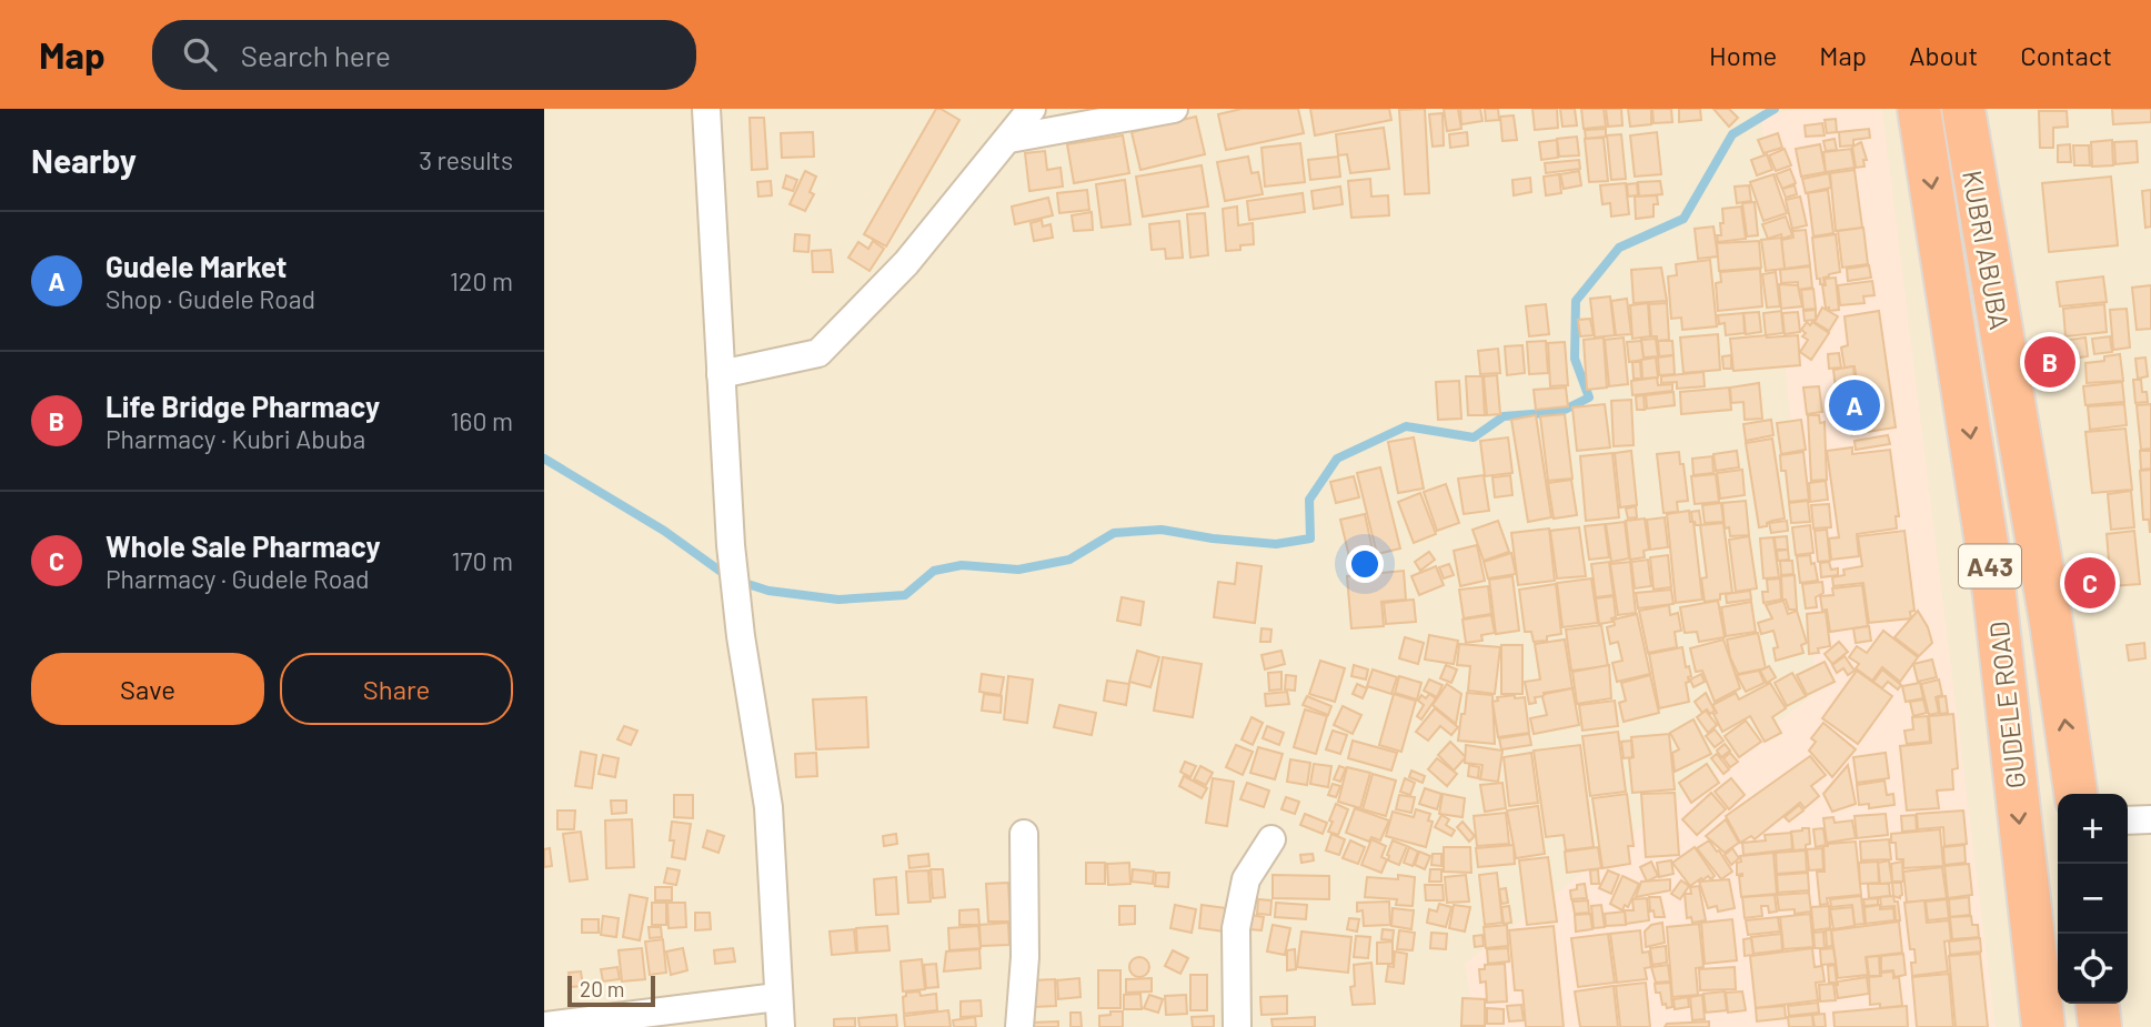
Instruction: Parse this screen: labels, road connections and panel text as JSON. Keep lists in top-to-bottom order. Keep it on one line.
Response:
{"streets":{"highway":["KUBRI ABUBA","A43","GUDELE ROAD"]},"crossings":[["KUBRI ABUBA","GUDELE ROAD"]],"scale_bar":"20 m","page":{"header":"Map","search":"Search here","nav":["Home","Map","About","Contact"],"heading":["Nearby","3 results"],"list":[{"mark":"A","name":"Gudele Market","note":"Shop · Gudele Road","value":"120 m"},{"mark":"B","name":"Life Bridge Pharmacy","note":"Pharmacy · Kubri Abuba","value":"160 m"},{"mark":"C","name":"Whole Sale Pharmacy","note":"Pharmacy · Gudele Road","value":"170 m"}],"pins":["B","A","C"],"buttons":["Save","Share"],"map_buttons":["+","−"],"scale":"20 m"}}
